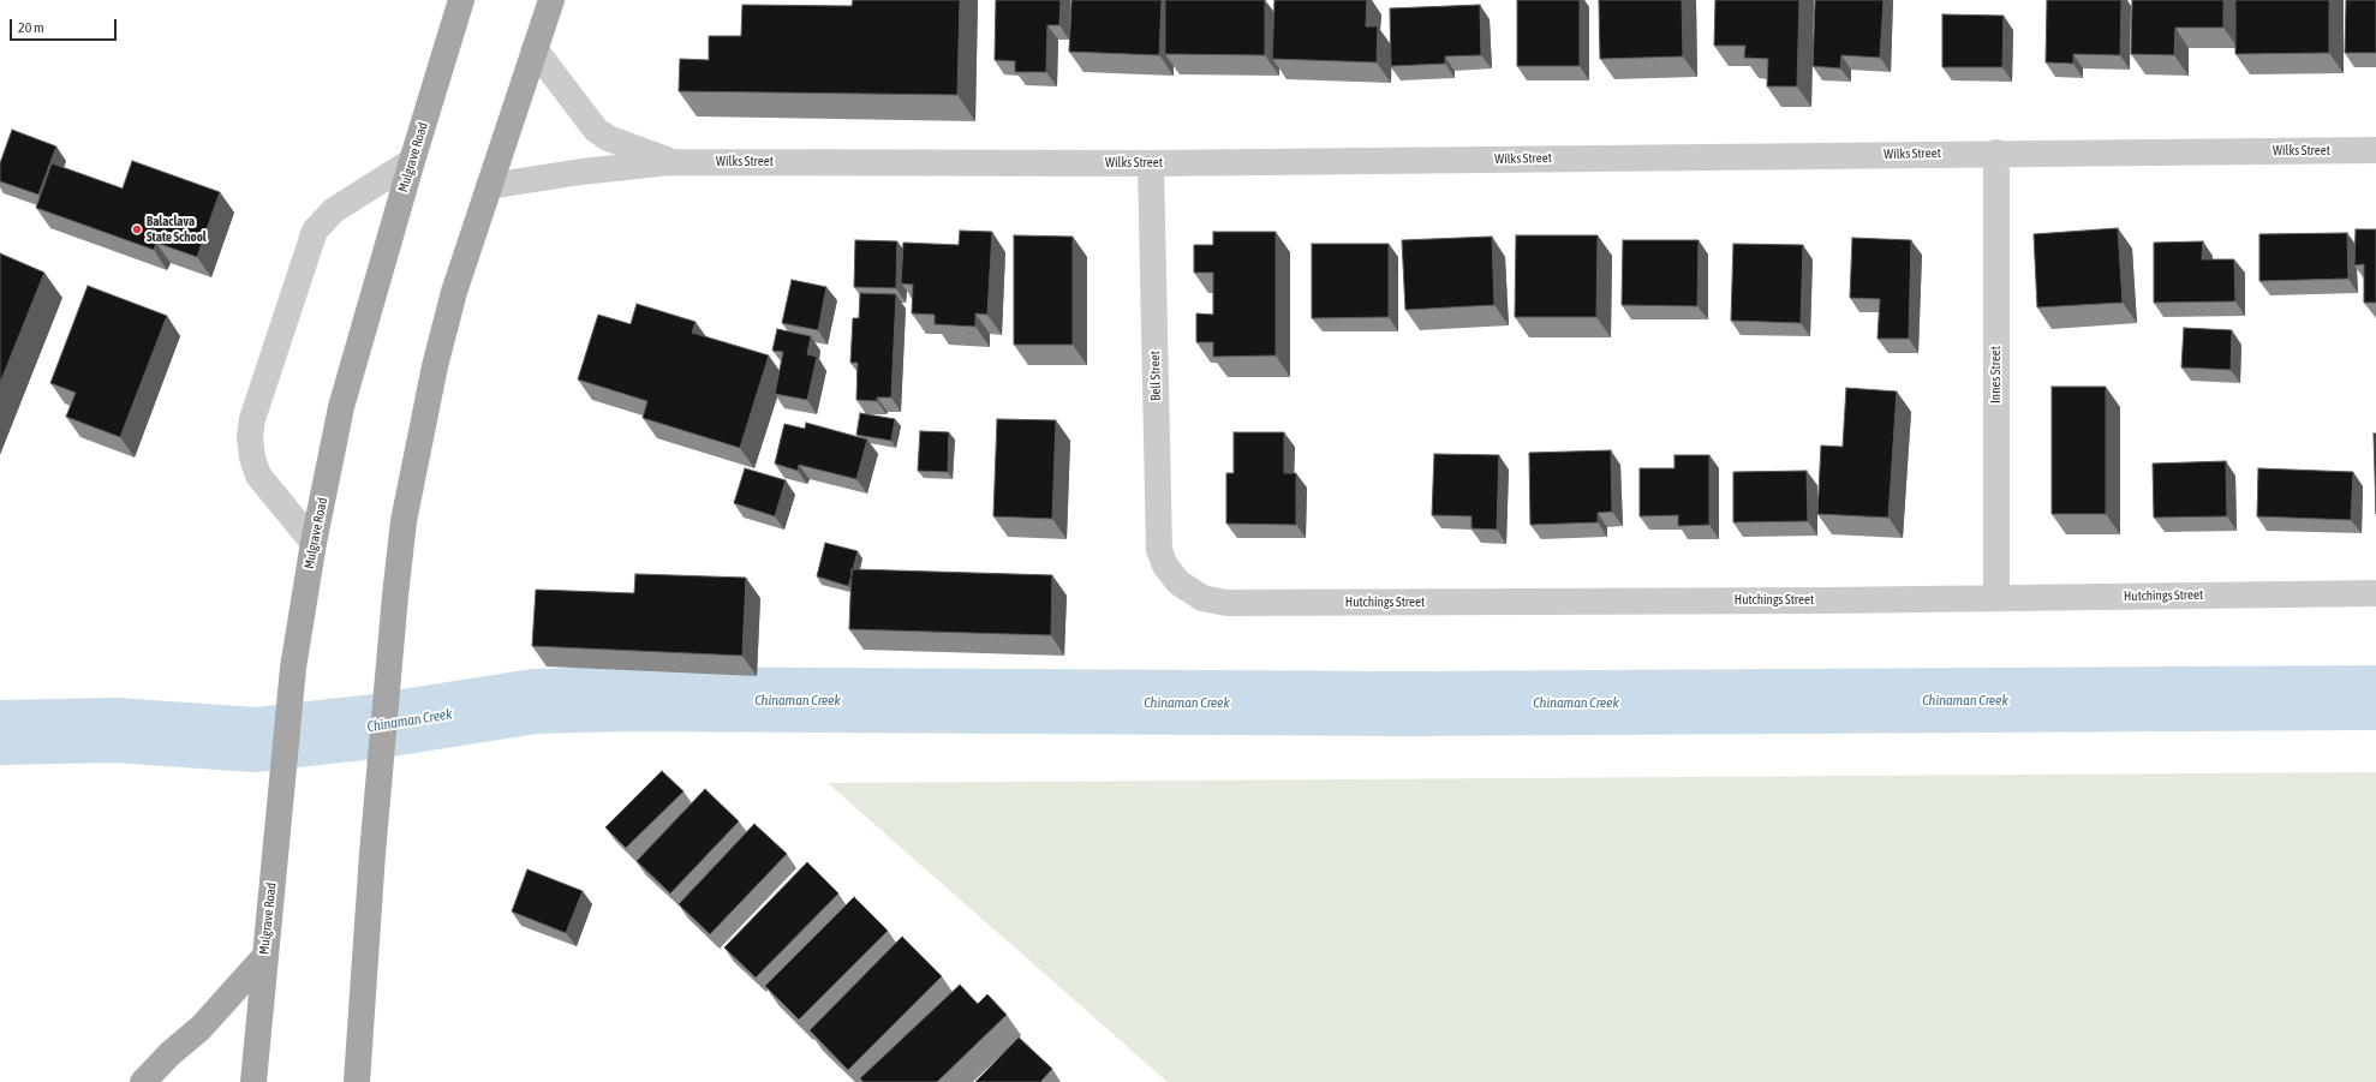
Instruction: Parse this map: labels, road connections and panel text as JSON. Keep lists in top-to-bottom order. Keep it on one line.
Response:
{"streets":{"main road":["Mulgrave Road"],"street":["Wilks Street","Innes Street","Bell Street","Hutchings Street"]},"crossings":[["Wilks Street","Innes Street"],["Wilks Street","Bell Street"],["Innes Street","Hutchings Street"],["Bell Street","Hutchings Street"]],"water":["Chinaman Creek"],"places":["Balaclava State School"],"scale_bar":"20 m"}
